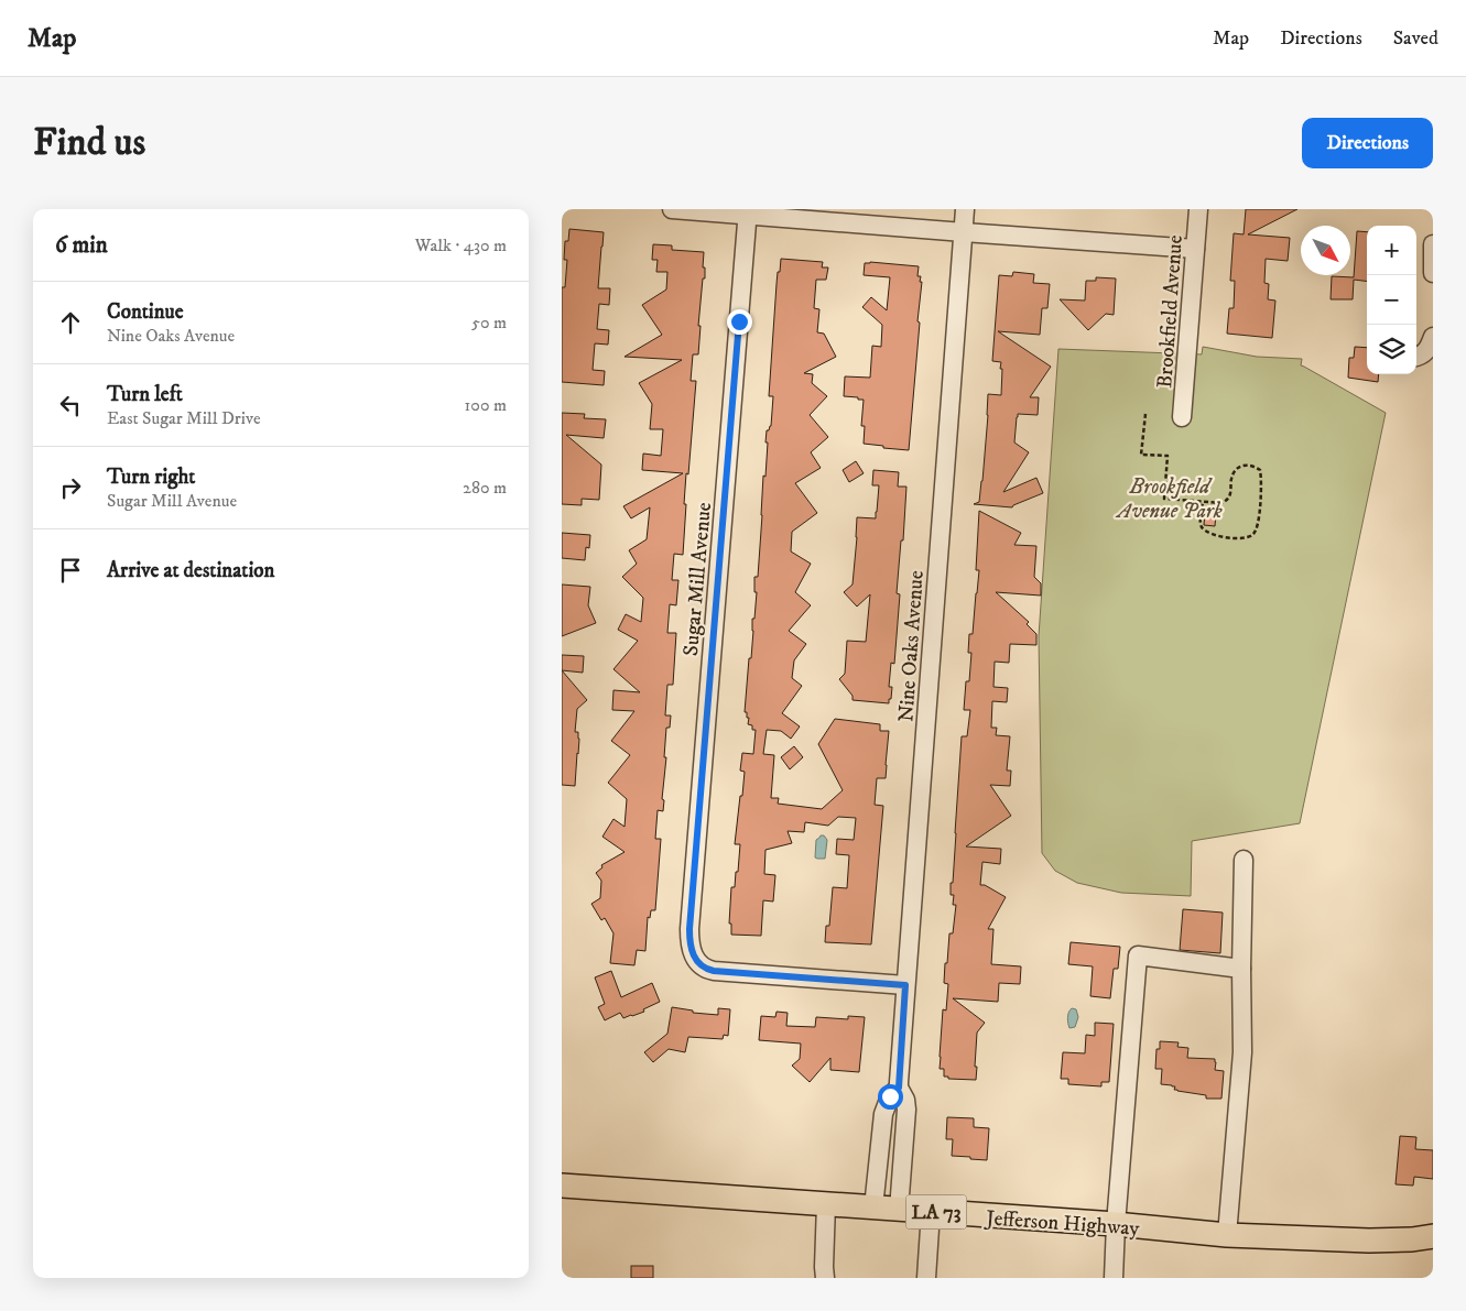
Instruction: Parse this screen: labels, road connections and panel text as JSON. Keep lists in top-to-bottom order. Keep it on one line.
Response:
{"streets":{"main road":["LA 73","Jefferson Highway"],"street":["Brookfield Avenue","Sugar Mill Avenue","Nine Oaks Avenue"]},"crossings":[["Sugar Mill Avenue","Nine Oaks Avenue"],["Nine Oaks Avenue","Jefferson Highway"]],"parks":["Brookfield Avenue Park"],"north":"bottom right","page":{"header":"Map","nav":["Map","Directions","Saved"],"buttons":"Directions","title":"Find us","heading":["6 min","Walk · 430 m"],"map_buttons":["+","−"],"list":[["Continue","Nine Oaks Avenue","50 m"],["Turn left","East Sugar Mill Drive","100 m"],["Turn right","Sugar Mill Avenue","280 m"],"Arrive at destination"]}}
